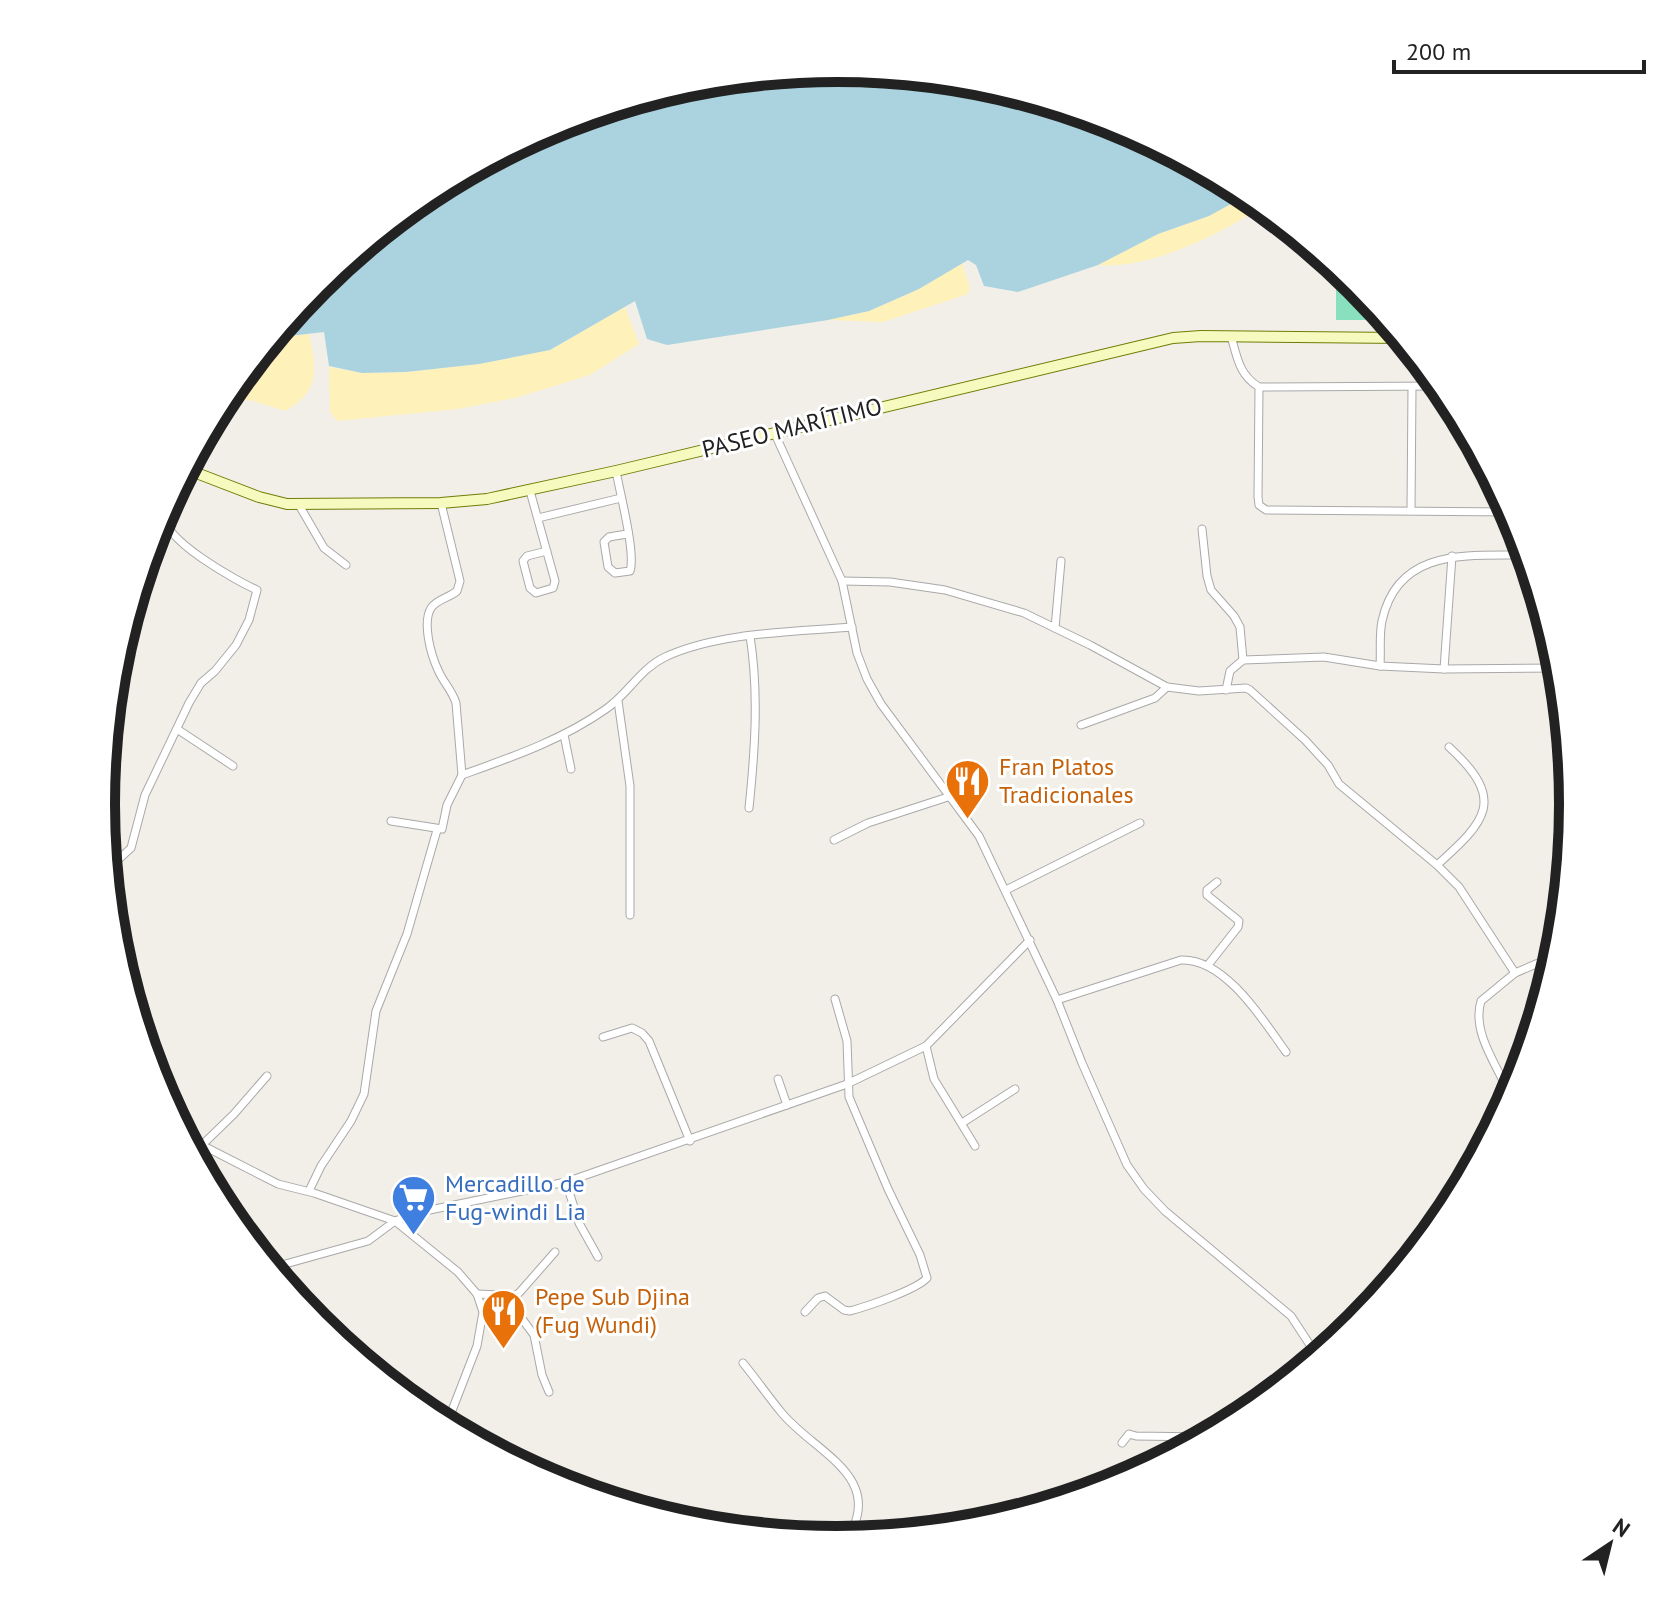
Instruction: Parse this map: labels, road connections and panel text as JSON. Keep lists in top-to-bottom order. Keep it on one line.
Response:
{"streets":{"main road":["PASEO MARÍTIMO"]},"places":{"restaurant":["Fran Platos Tradicionales","Pepe Sub Djina (Fug Wundi)"],"supermarket":["Mercadillo de Fug-windi Lia"]},"scale_bar":"200 m","north":"top right"}
